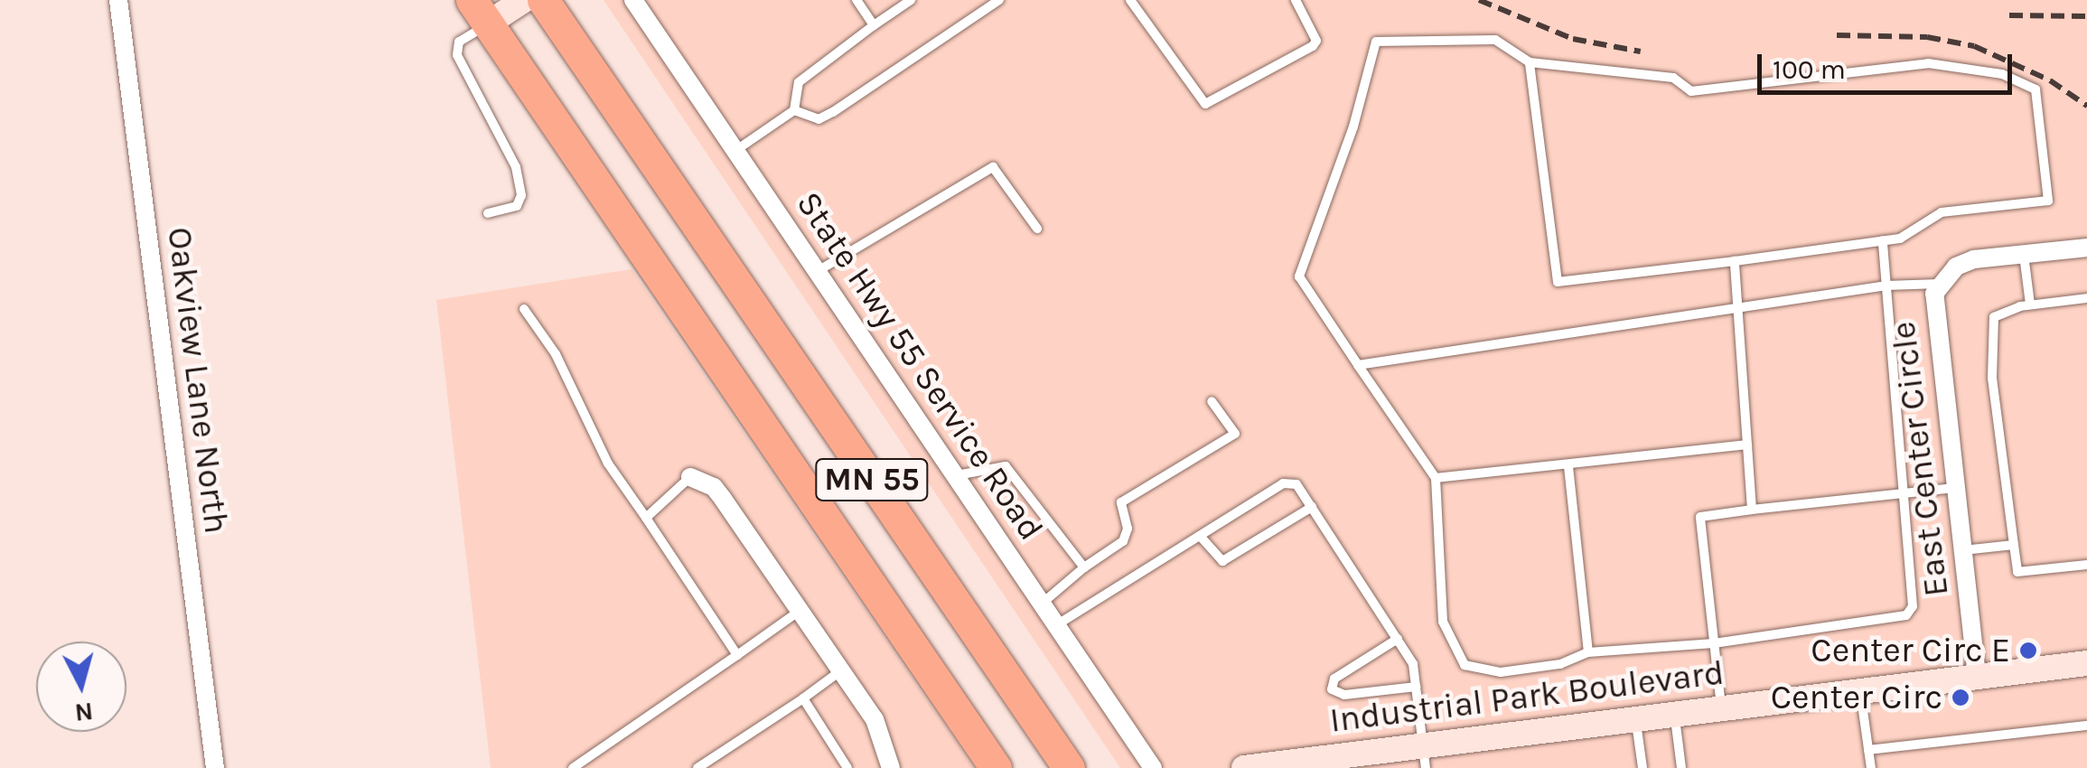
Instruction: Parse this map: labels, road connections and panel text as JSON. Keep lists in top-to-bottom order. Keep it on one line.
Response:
{"streets":{"highway":["MN 55"],"street":["State Hwy 55 Service Road","Oakview Lane North","East Center Circle","Industrial Park Boulevard"]},"crossings":[["East Center Circle","Industrial Park Boulevard"]],"places":["Center Circ E","Center Circ"],"scale_bar":"100 m","north":"bottom"}
